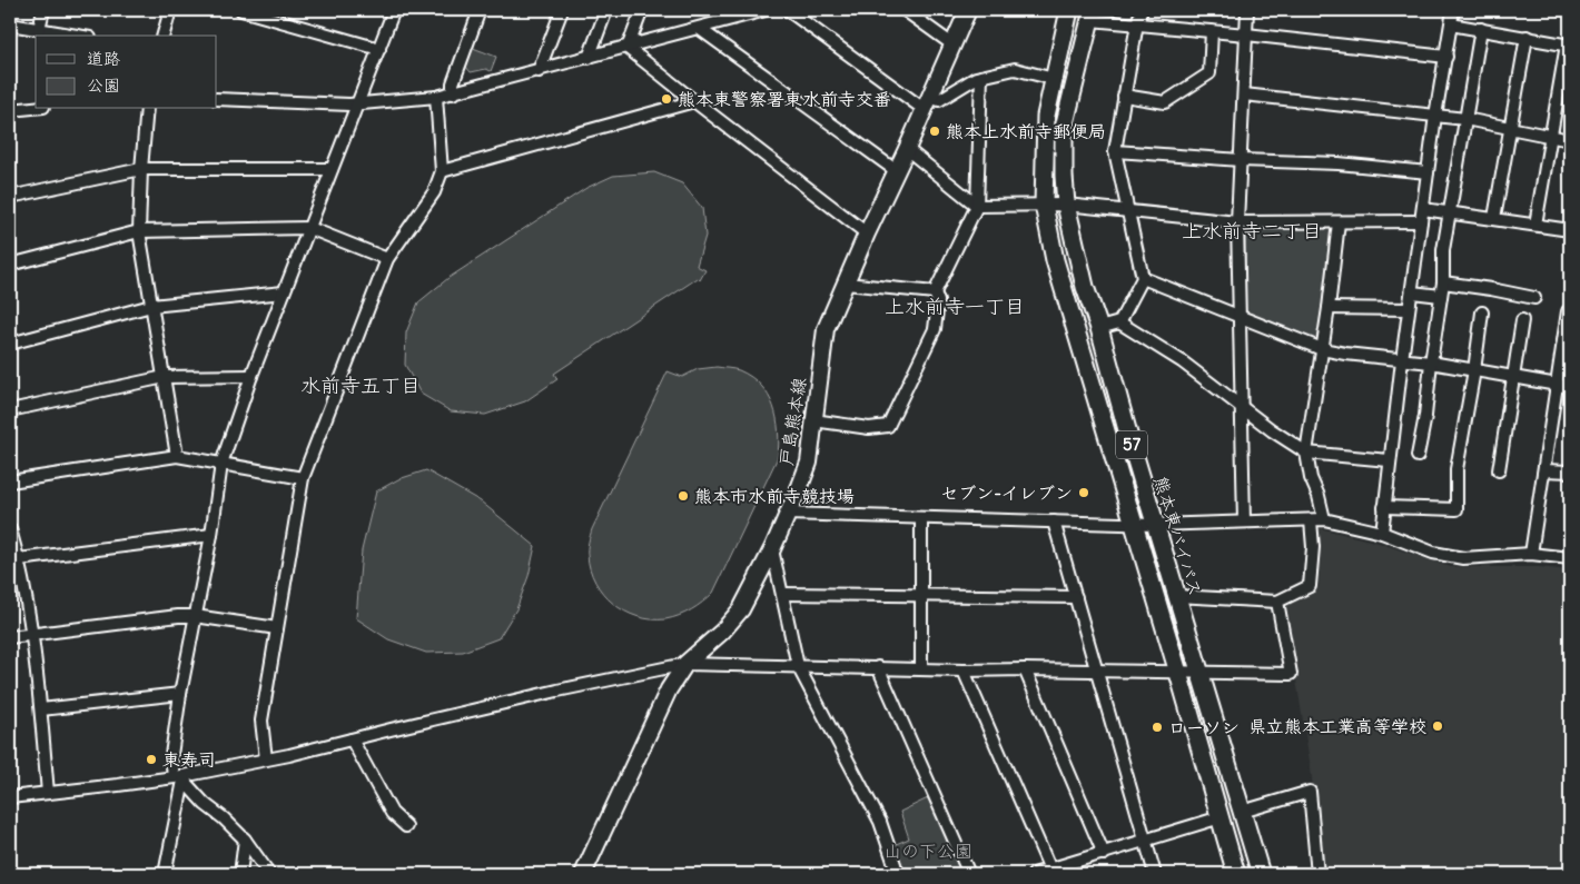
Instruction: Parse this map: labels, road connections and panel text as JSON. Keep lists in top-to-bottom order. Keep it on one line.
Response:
{"streets":{"highway":["57","熊本東バイパス"],"main road":["戸島熊本線"]},"districts":["上水前寺二丁目","上水前寺一丁目","水前寺五丁目"],"parks":["山の下公園"],"places":["熊本東警察署東水前寺交番","熊本上水前寺郵便局","セブン-イレブン","熊本市水前寺競技場","県立熊本工業高等学校","ローソン","東寿司"],"legend":["道路","公園"]}
